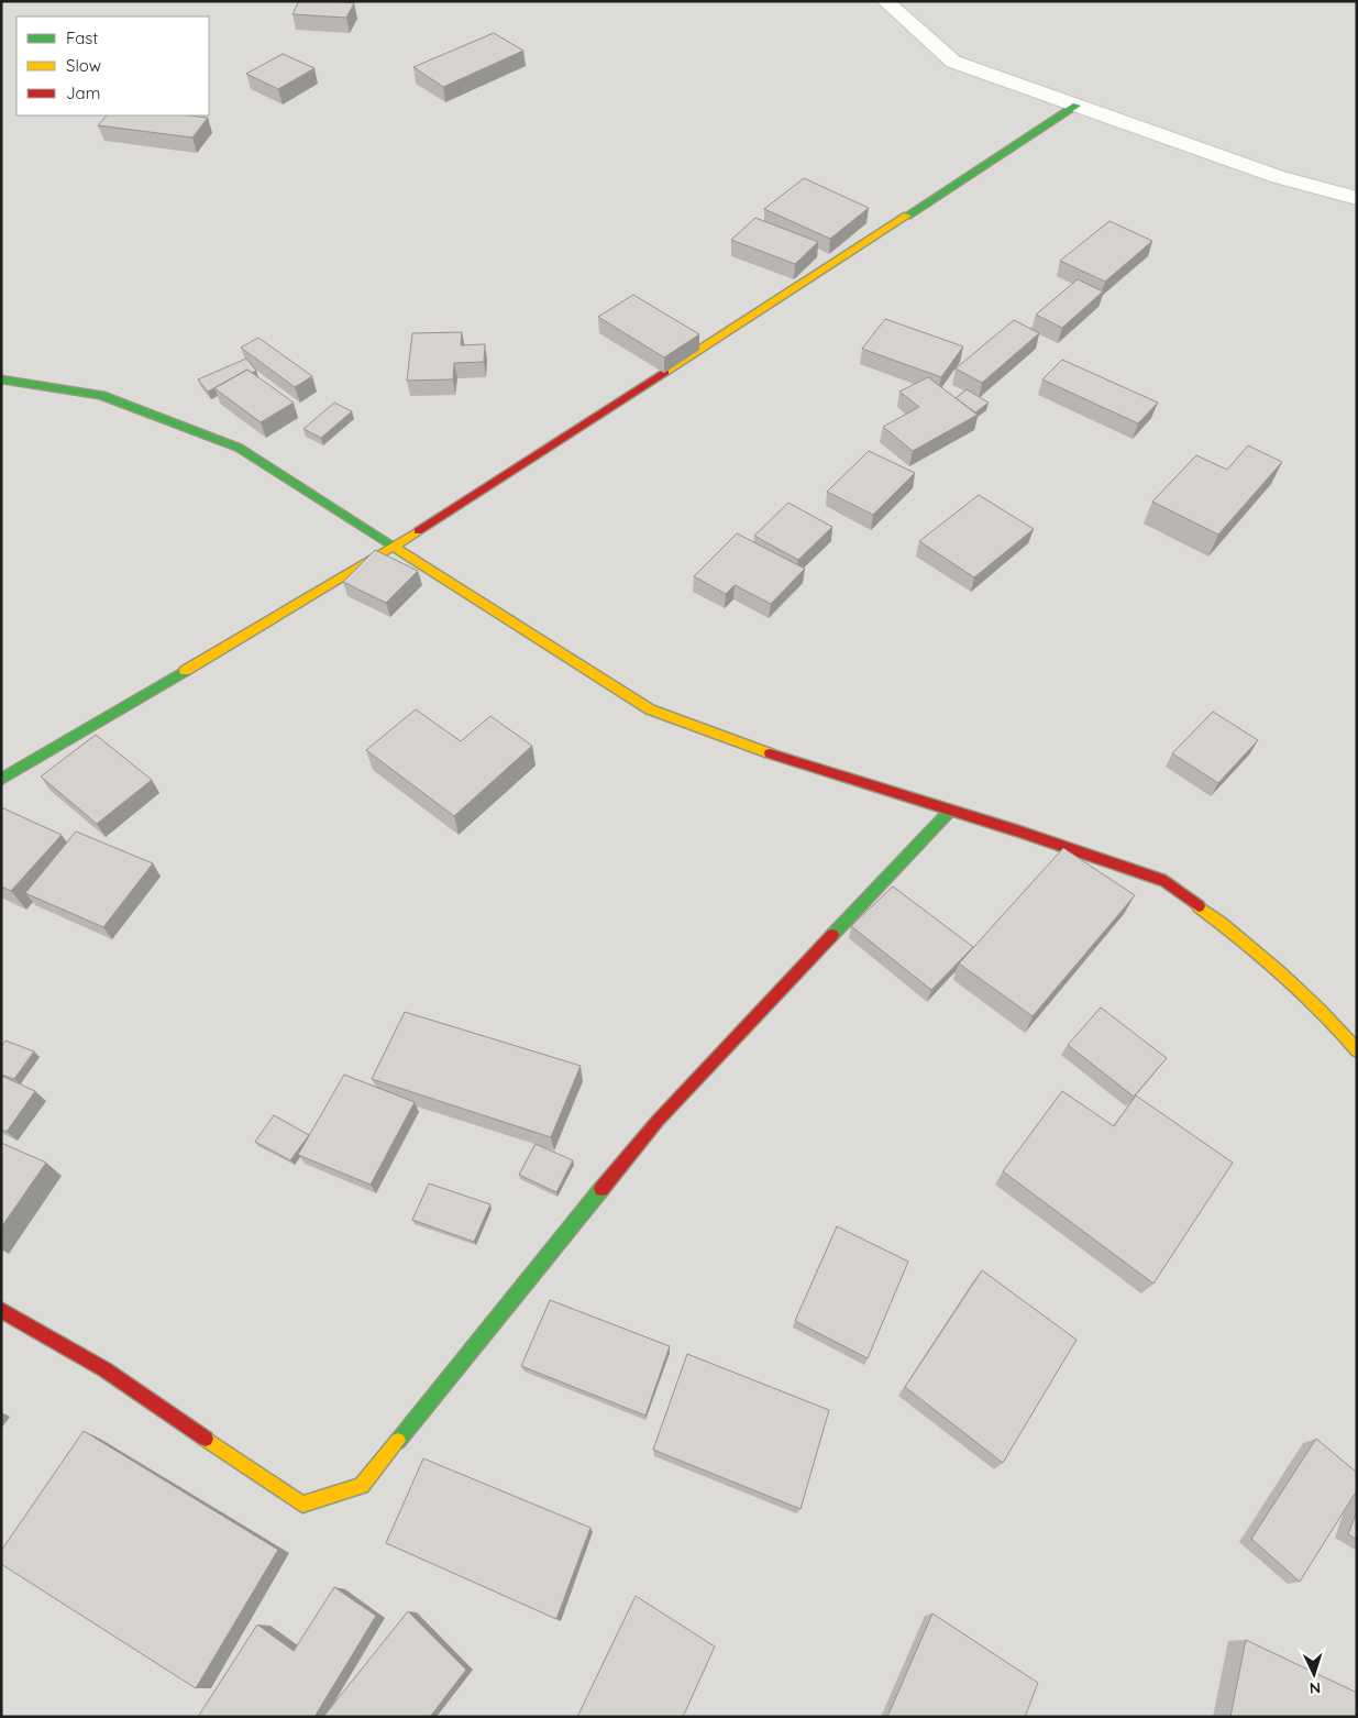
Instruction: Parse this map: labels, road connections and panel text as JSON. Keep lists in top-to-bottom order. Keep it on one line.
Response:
{"legend":["Fast","Slow","Jam"],"north":"bottom"}
